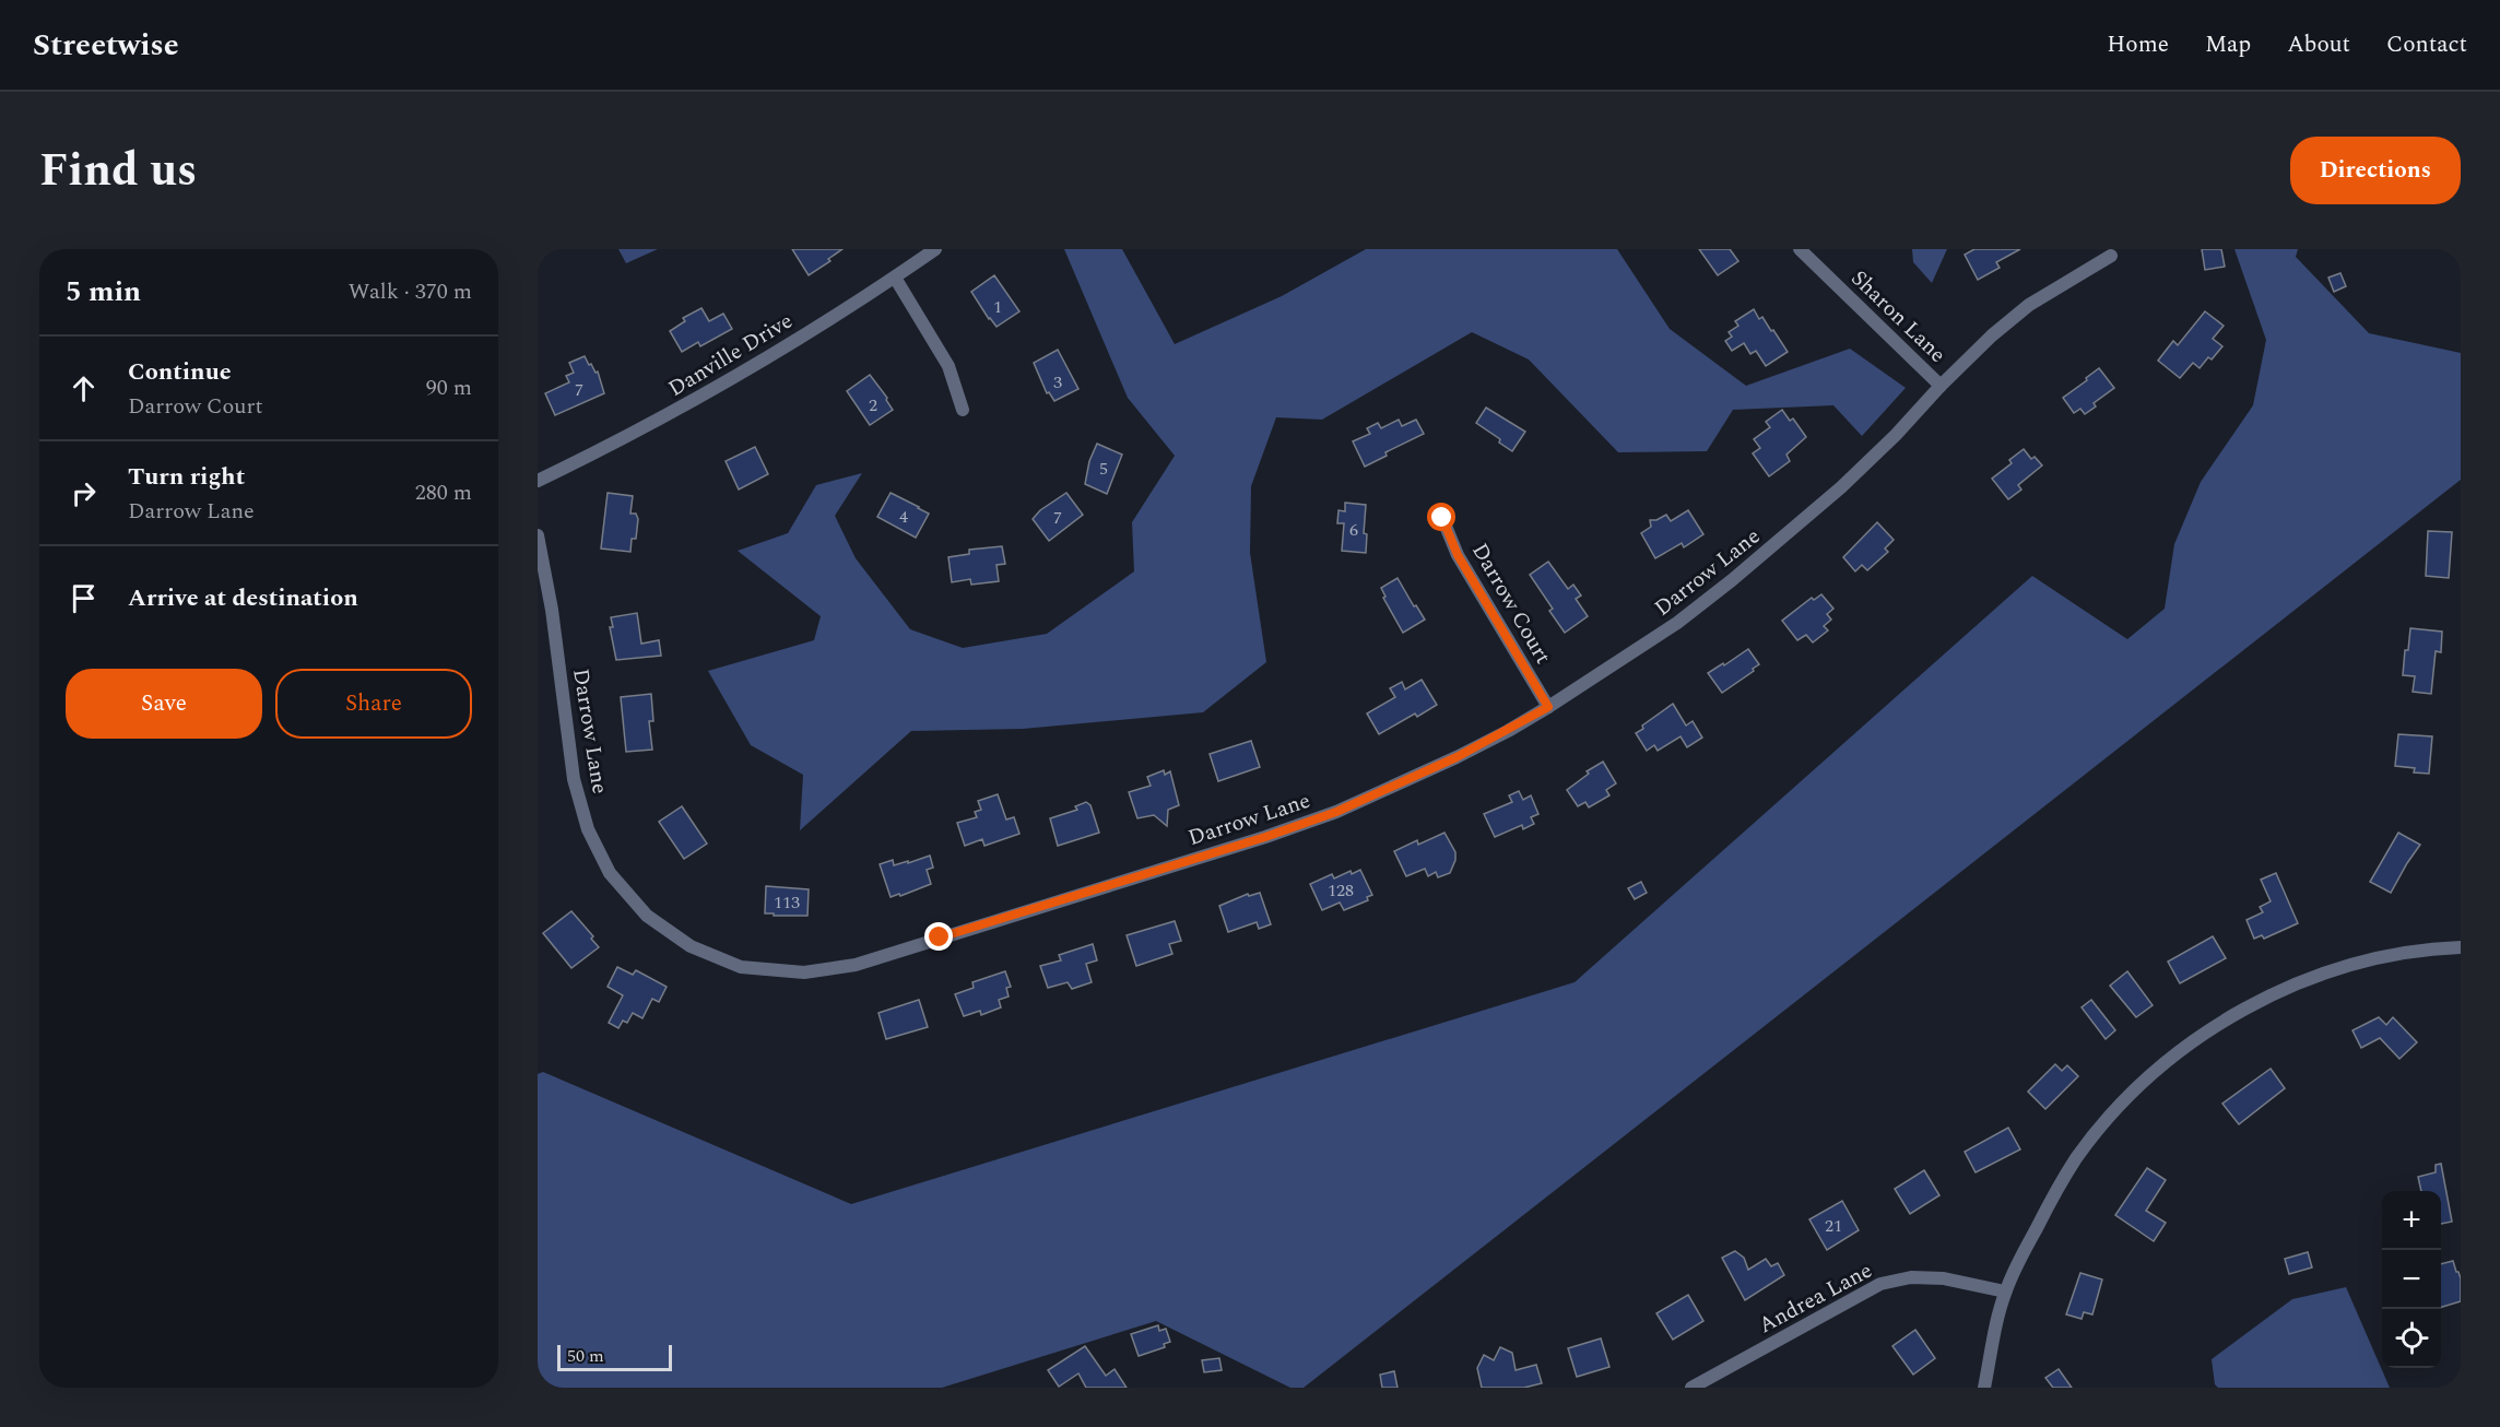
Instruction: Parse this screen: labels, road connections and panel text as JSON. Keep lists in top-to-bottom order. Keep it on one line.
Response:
{"streets":{"street":["Sharon Lane","Danville Drive","Darrow Lane","Darrow Court","Andrea Lane"]},"crossings":[["Sharon Lane","Darrow Lane"],["Darrow Lane","Darrow Court"]],"house_numbers":["1","3","7","2","5","4","7","6","128","113","21"],"scale_bar":"50 m","page":{"header":"Streetwise","nav":["Home","Map","About","Contact"],"title":"Find us","buttons":["Directions",["Save","Share"]],"heading":["5 min","Walk · 370 m"],"list":[["Continue","Darrow Court","90 m"],["Turn right","Darrow Lane","280 m"],"Arrive at destination"],"map_buttons":["+","−"],"scale":"50 m"}}
